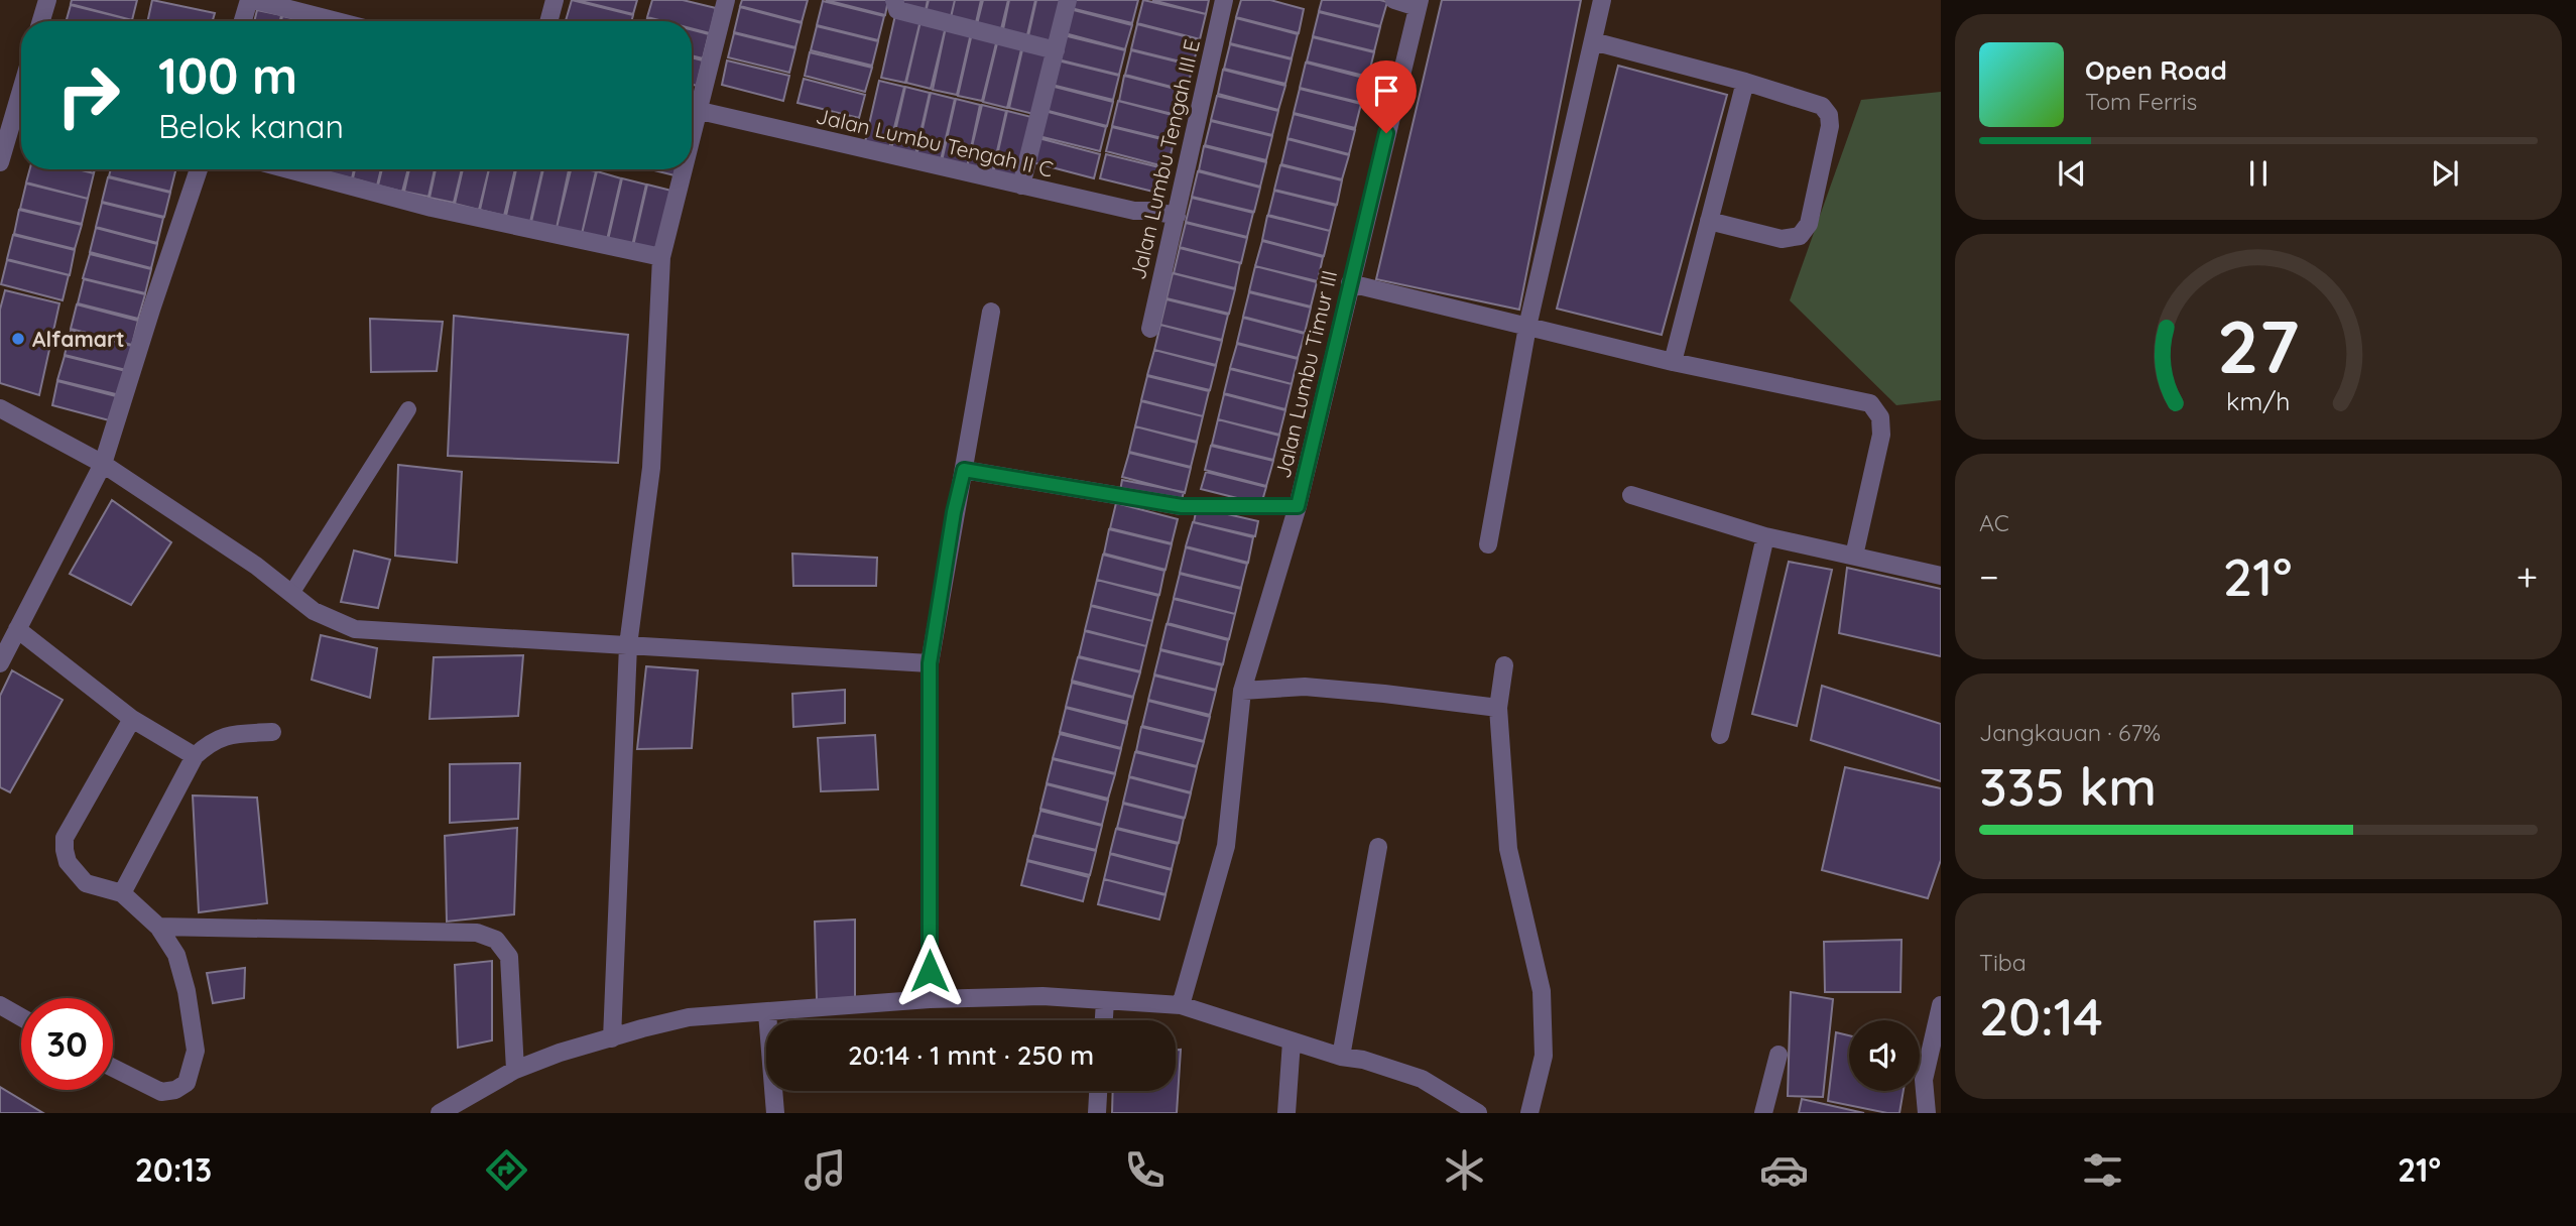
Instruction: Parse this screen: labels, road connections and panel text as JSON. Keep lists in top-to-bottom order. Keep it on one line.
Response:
{"streets":{"street":["Jalan Lumbu Tengah II C","Jalan Lumbu Tengah III E","Jalan Lumbu Timur III"]},"crossings":[["Jalan Lumbu Tengah II C","Jalan Lumbu Tengah III E"]],"places":["Alfamart"],"page":{"turn":["100 m","Belok kanan"],"song":["Open Road","Tom Ferris"],"tile":["AC",["Jangkauan · 67%","335 km"],["Tiba","20:14"]],"heat":["−","21°","+"],"limit":"30","trip":"20:14 · 1 mnt · 250 m","tabs":["20:13","21°"],"gauge":["27","km/h"]}}
